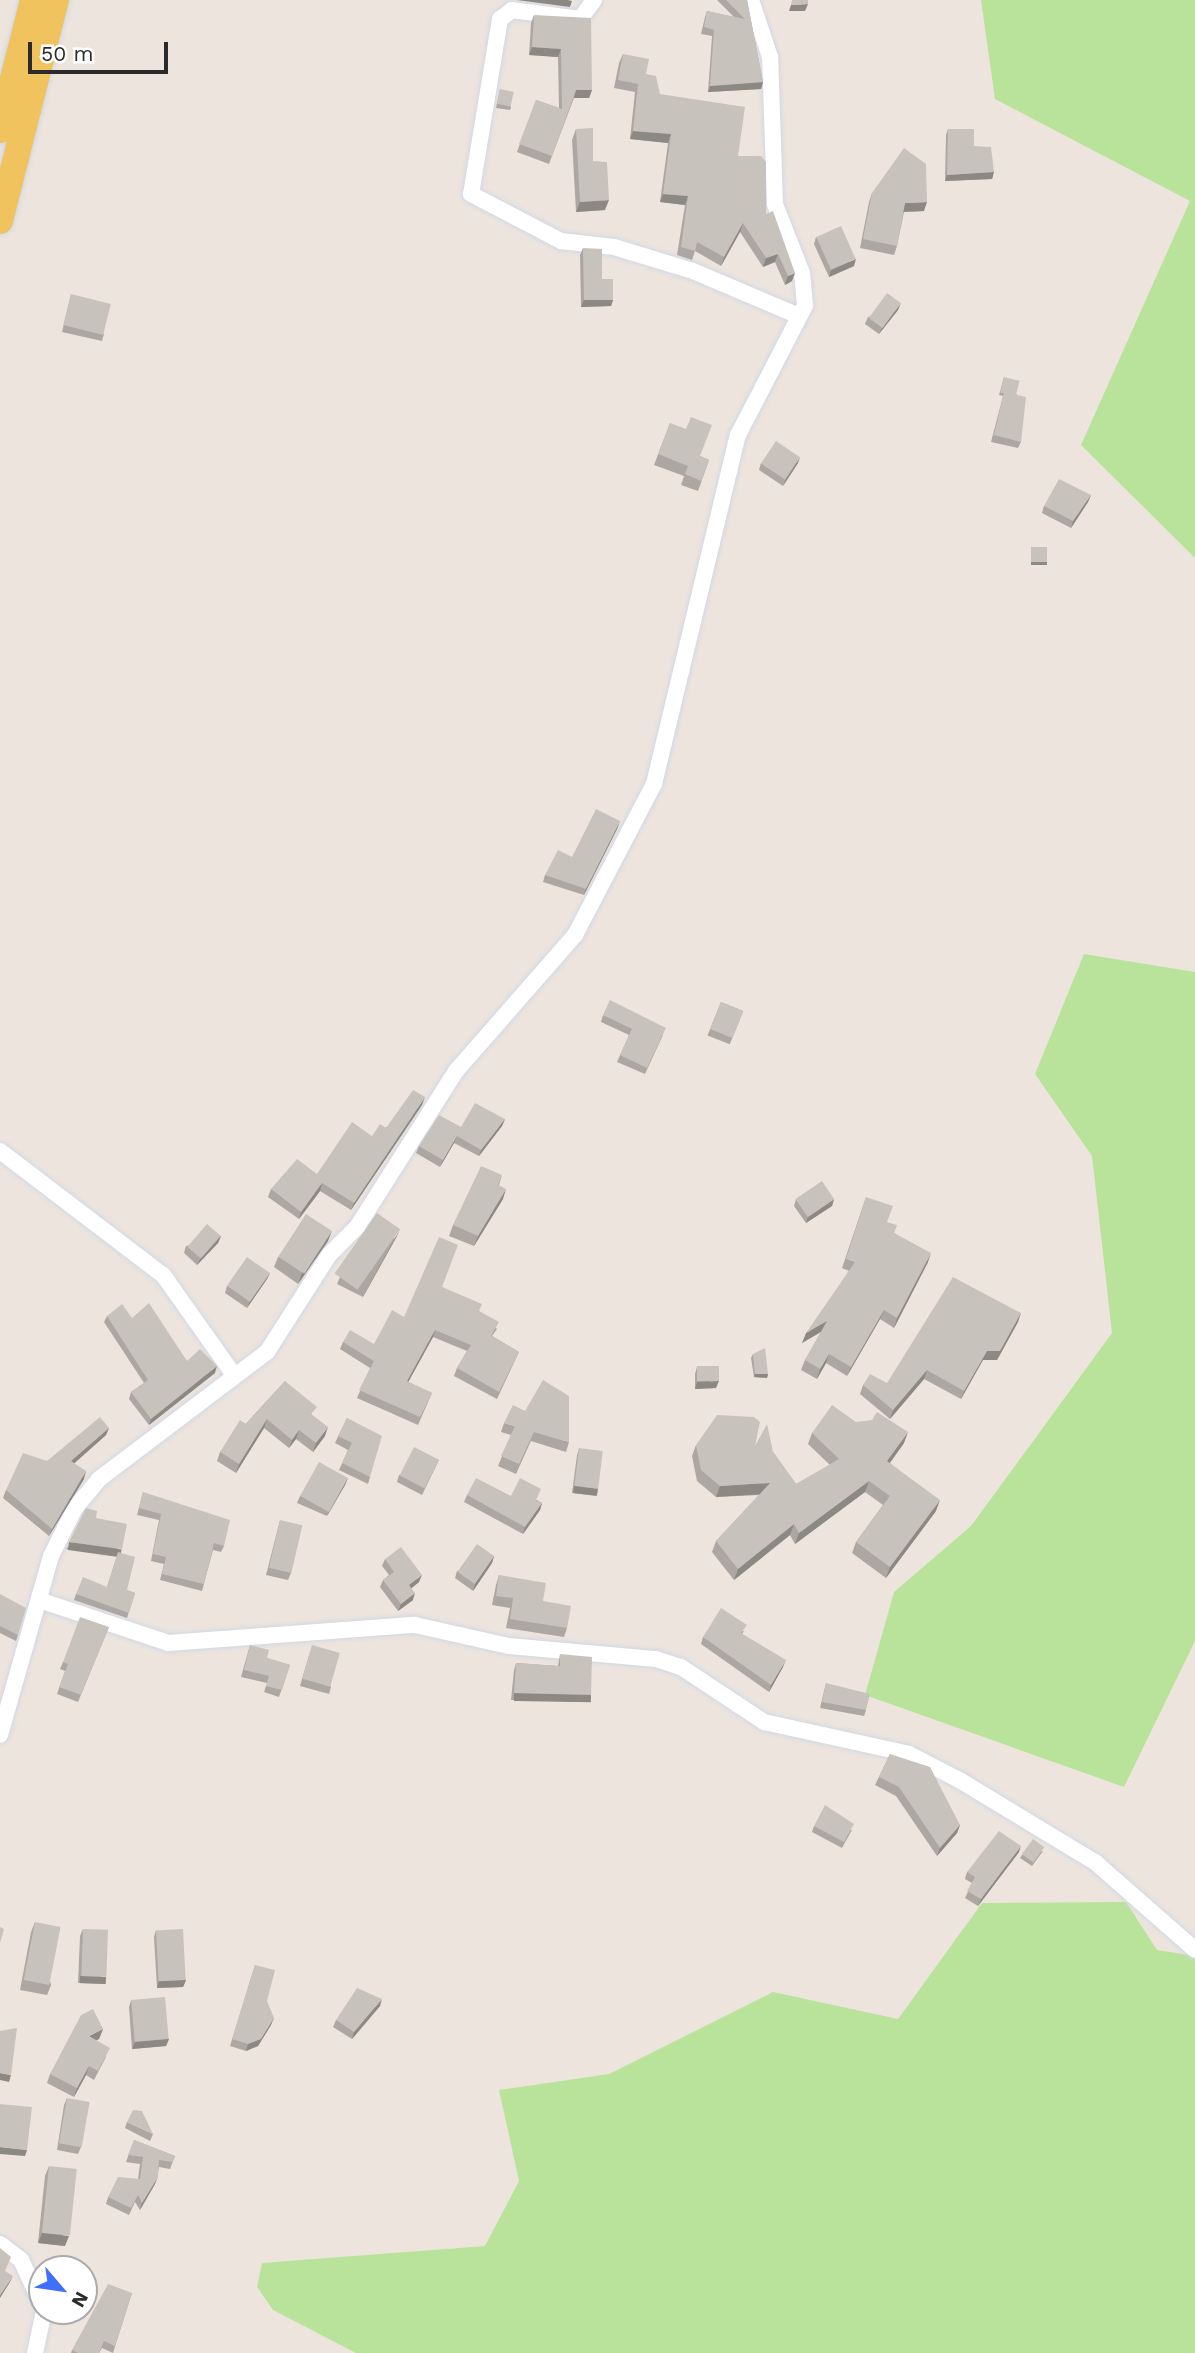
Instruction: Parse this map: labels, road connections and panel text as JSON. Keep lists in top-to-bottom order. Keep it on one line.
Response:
{"scale_bar":"50 m","north":"bottom right"}
